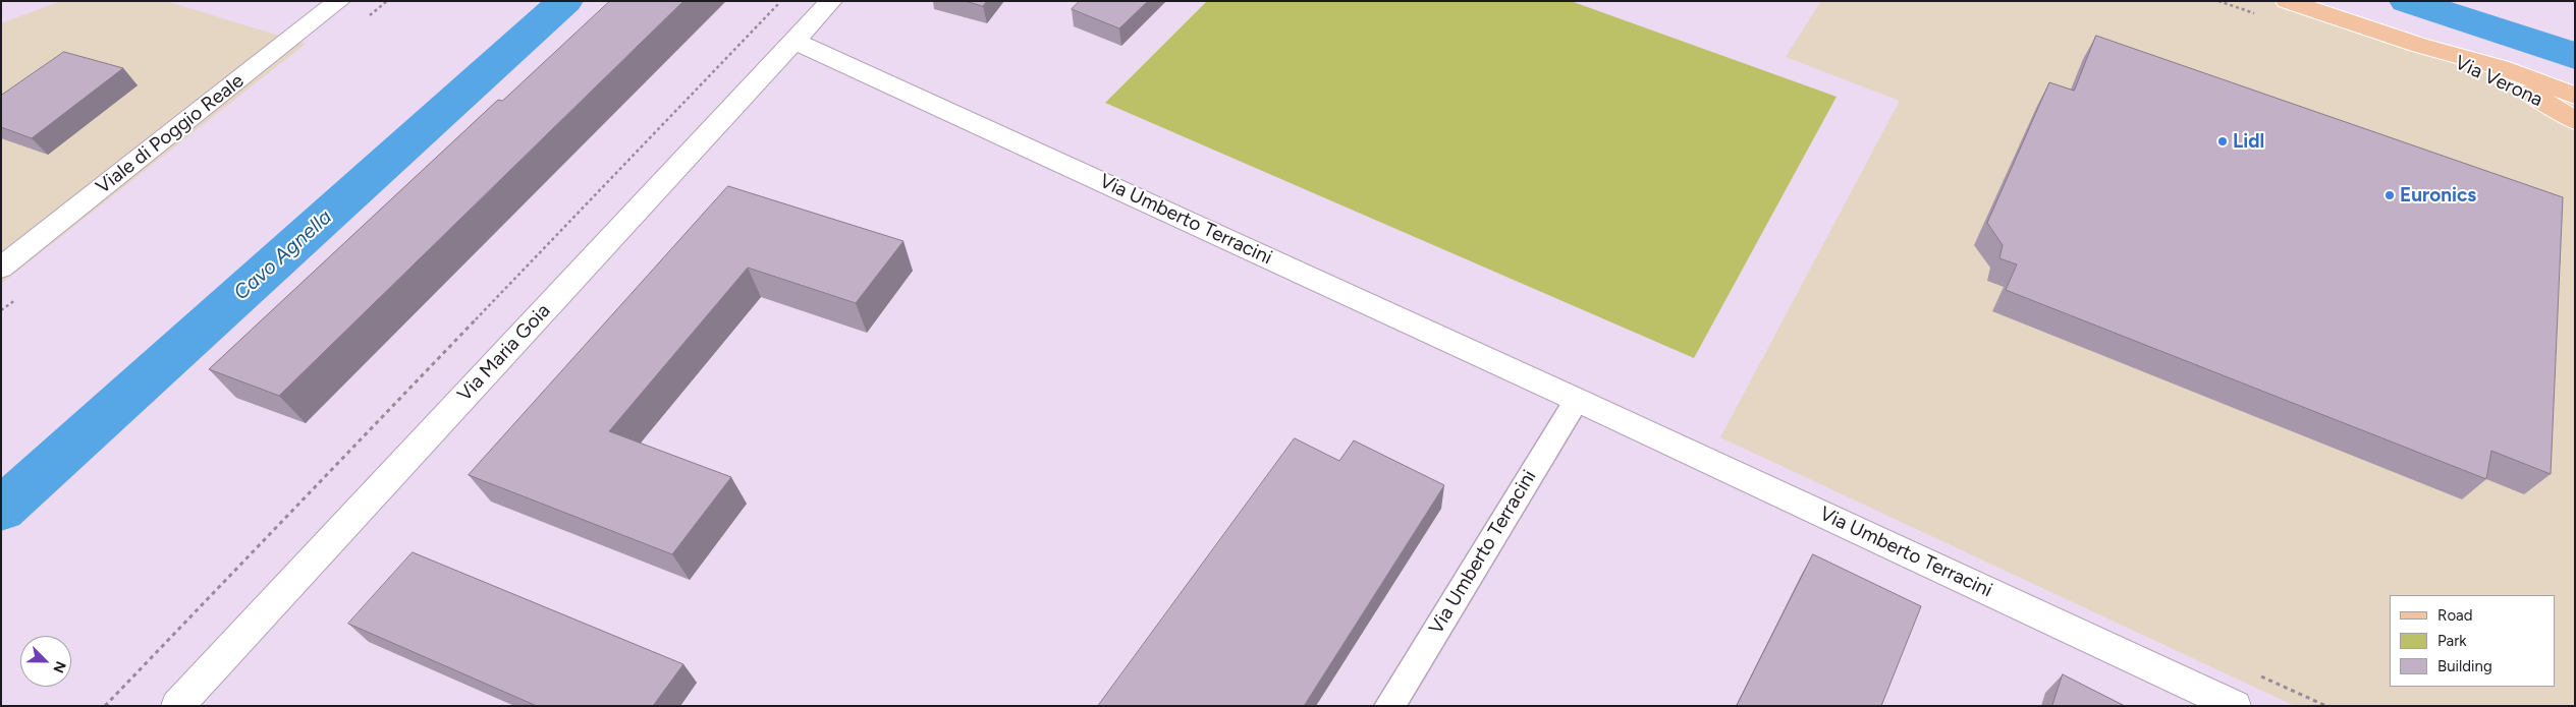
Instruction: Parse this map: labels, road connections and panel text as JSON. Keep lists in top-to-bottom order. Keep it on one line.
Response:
{"streets":{"main road":["Via Verona"],"street":["Viale di Poggio Reale","Via Umberto Terracini","Via Maria Goia"]},"crossings":[["Via Umberto Terracini","Via Maria Goia"]],"water":["Cavo Agnella"],"places":["Lidl","Euronics"],"legend":["Road","Park","Building"],"north":"bottom right"}
